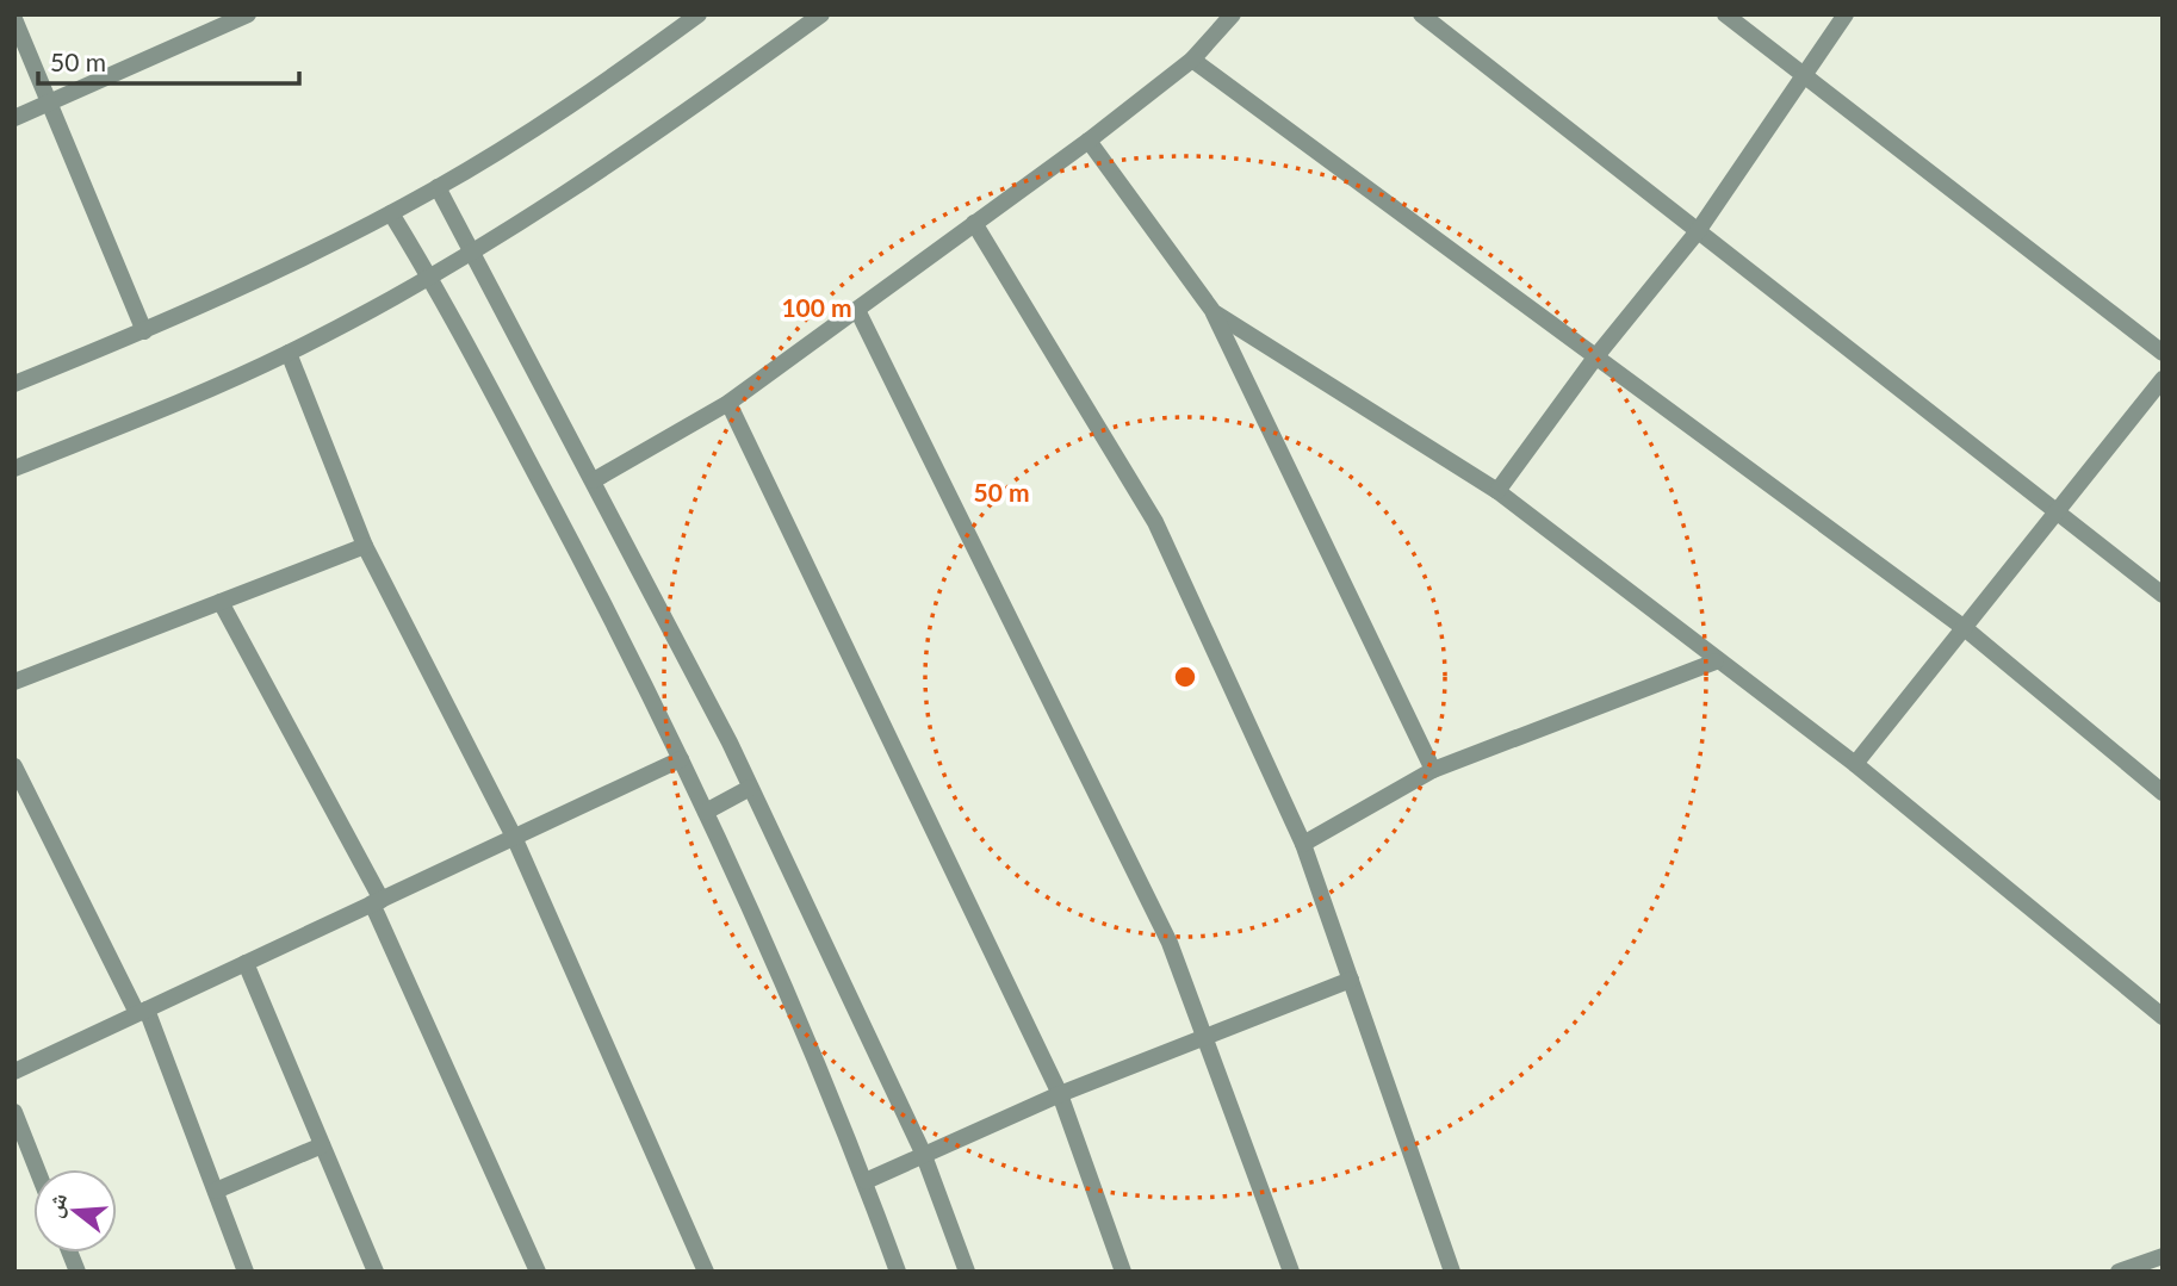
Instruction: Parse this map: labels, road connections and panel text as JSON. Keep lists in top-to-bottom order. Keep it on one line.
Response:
{"scale_bar":"50 m","north":"left","rings":["100 m","50 m"]}
